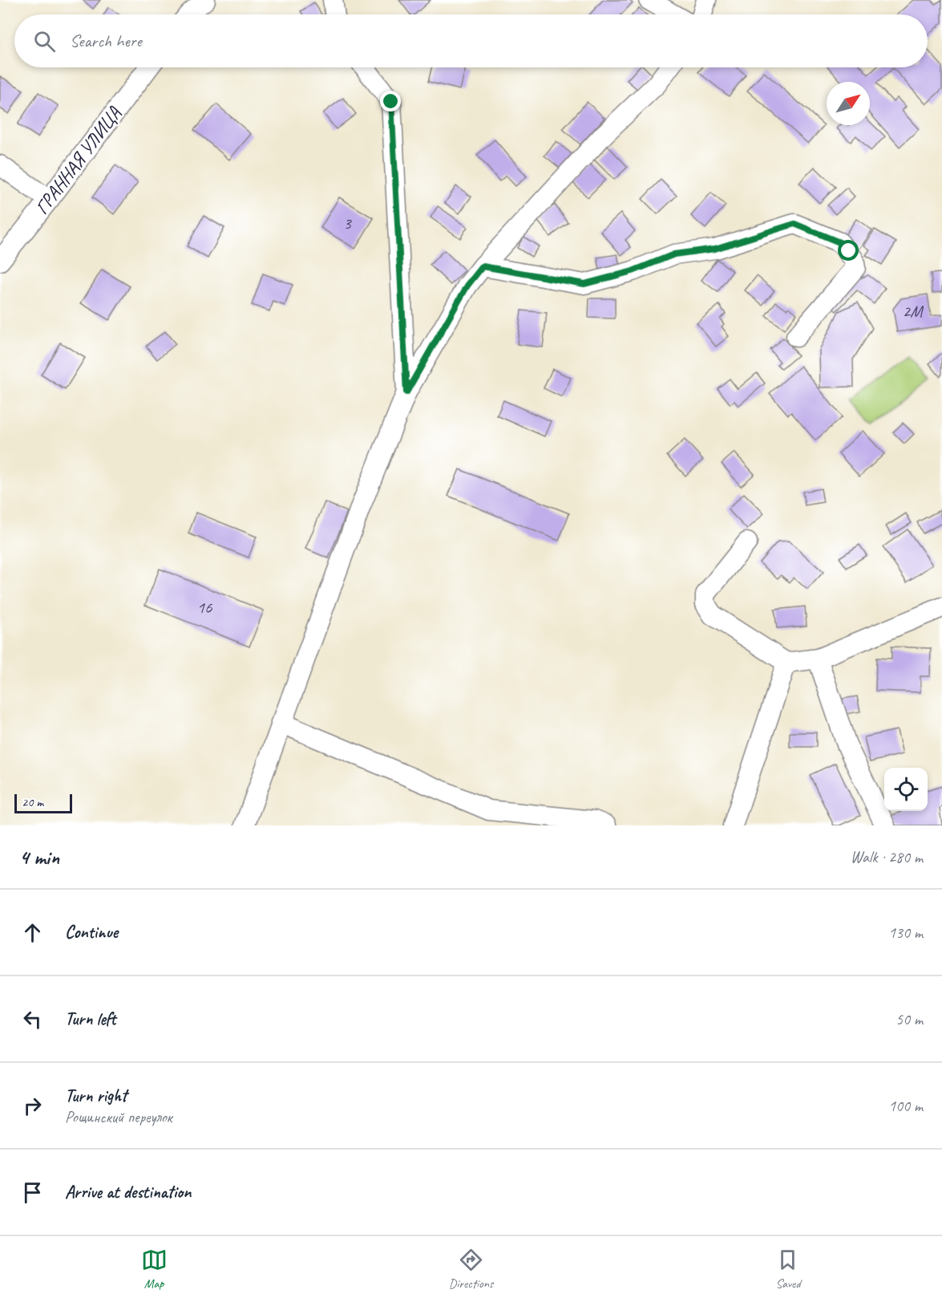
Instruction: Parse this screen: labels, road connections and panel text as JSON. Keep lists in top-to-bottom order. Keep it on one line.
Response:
{"streets":{"street":["ГРАННАЯ УЛИЦА"]},"house_numbers":["3","2М","16"],"scale_bar":"20 m","north":"top right","page":{"search":"Search here","scale":"20 m","heading":["4 min","Walk · 280 m"],"list":[["Continue","130 m"],["Turn left","50 m"],["Turn right","Рощинский переулок","100 m"],"Arrive at destination"],"nav":["Map","Directions","Saved"]}}
